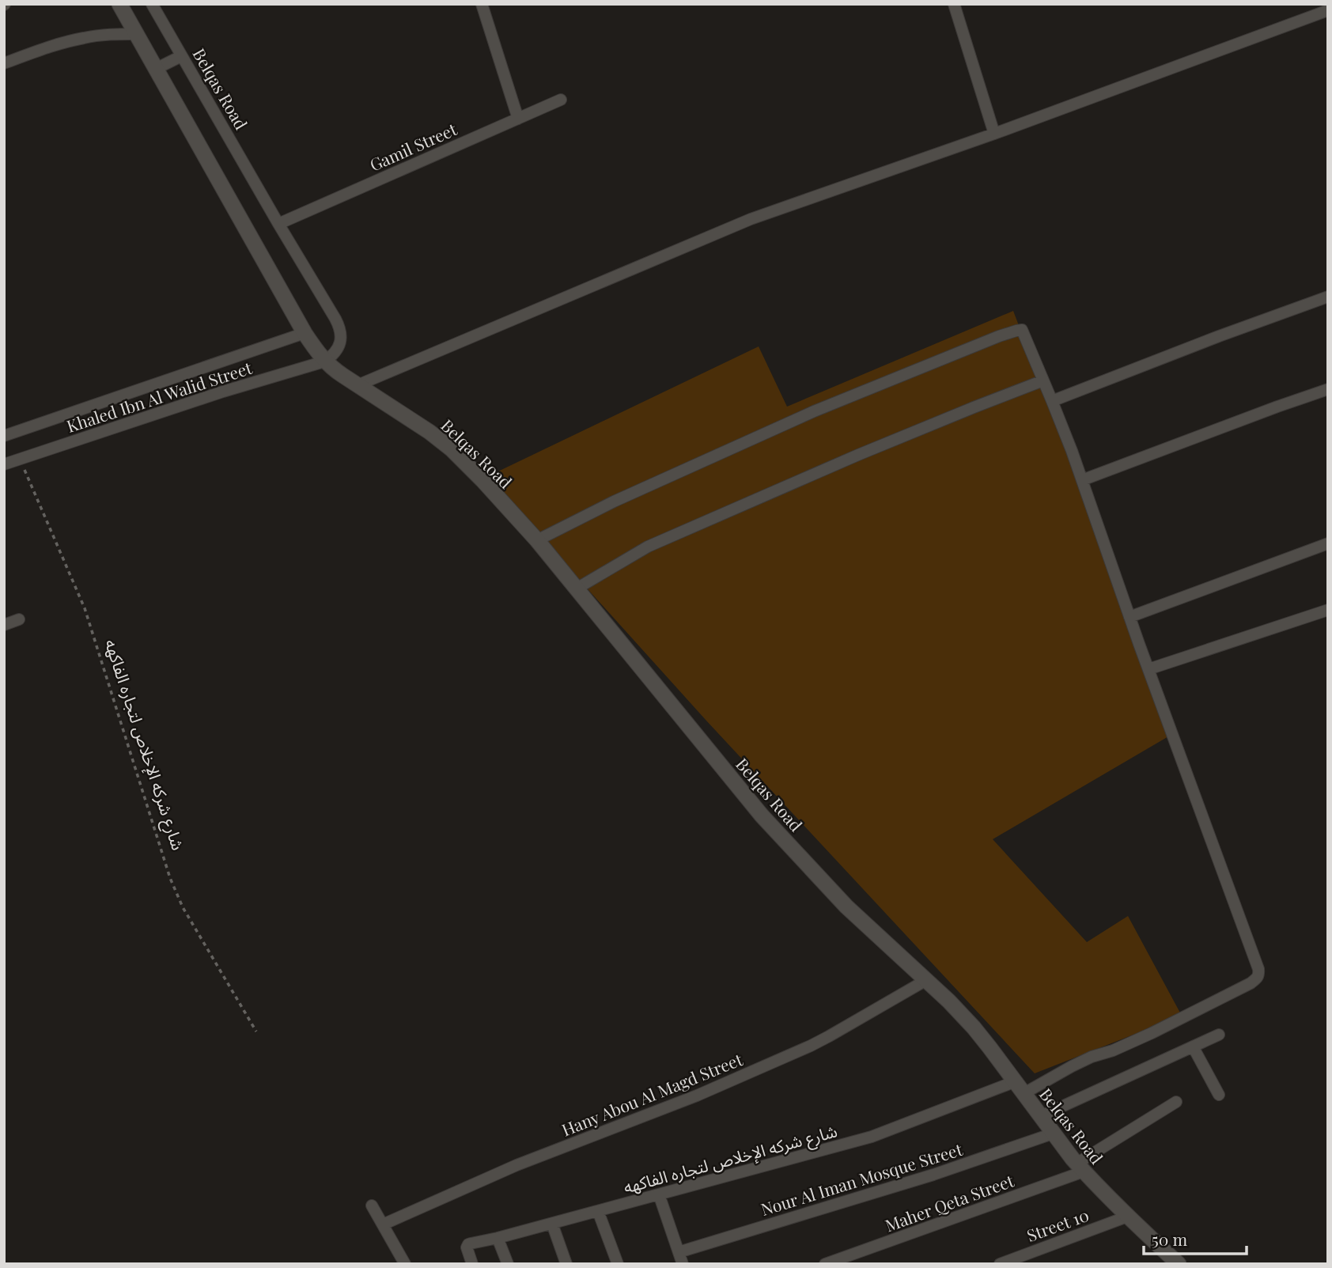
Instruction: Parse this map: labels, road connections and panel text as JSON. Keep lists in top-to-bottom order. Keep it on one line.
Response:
{"streets":{"main road":["Belqas Road"],"street":["Gamil Street","Khaled Ibn Al Walid Street","شارع شركه الإخلاص لتجاره الفاكهه","Hany Abou Al Magd Street","Nour Al Iman Mosque Street","Maher Qeta Street","Street 10"]},"crossings":[["Belqas Road","Gamil Street"],["Belqas Road","Khaled Ibn Al Walid Street"],["Belqas Road","شارع شركه الإخلاص لتجاره الفاكهه"],["Belqas Road","Hany Abou Al Magd Street"],["Belqas Road","Nour Al Iman Mosque Street"],["Belqas Road","Maher Qeta Street"],["Belqas Road","Street 10"],["Khaled Ibn Al Walid Street","شارع شركه الإخلاص لتجاره الفاكهه"]],"scale_bar":"50 m"}
